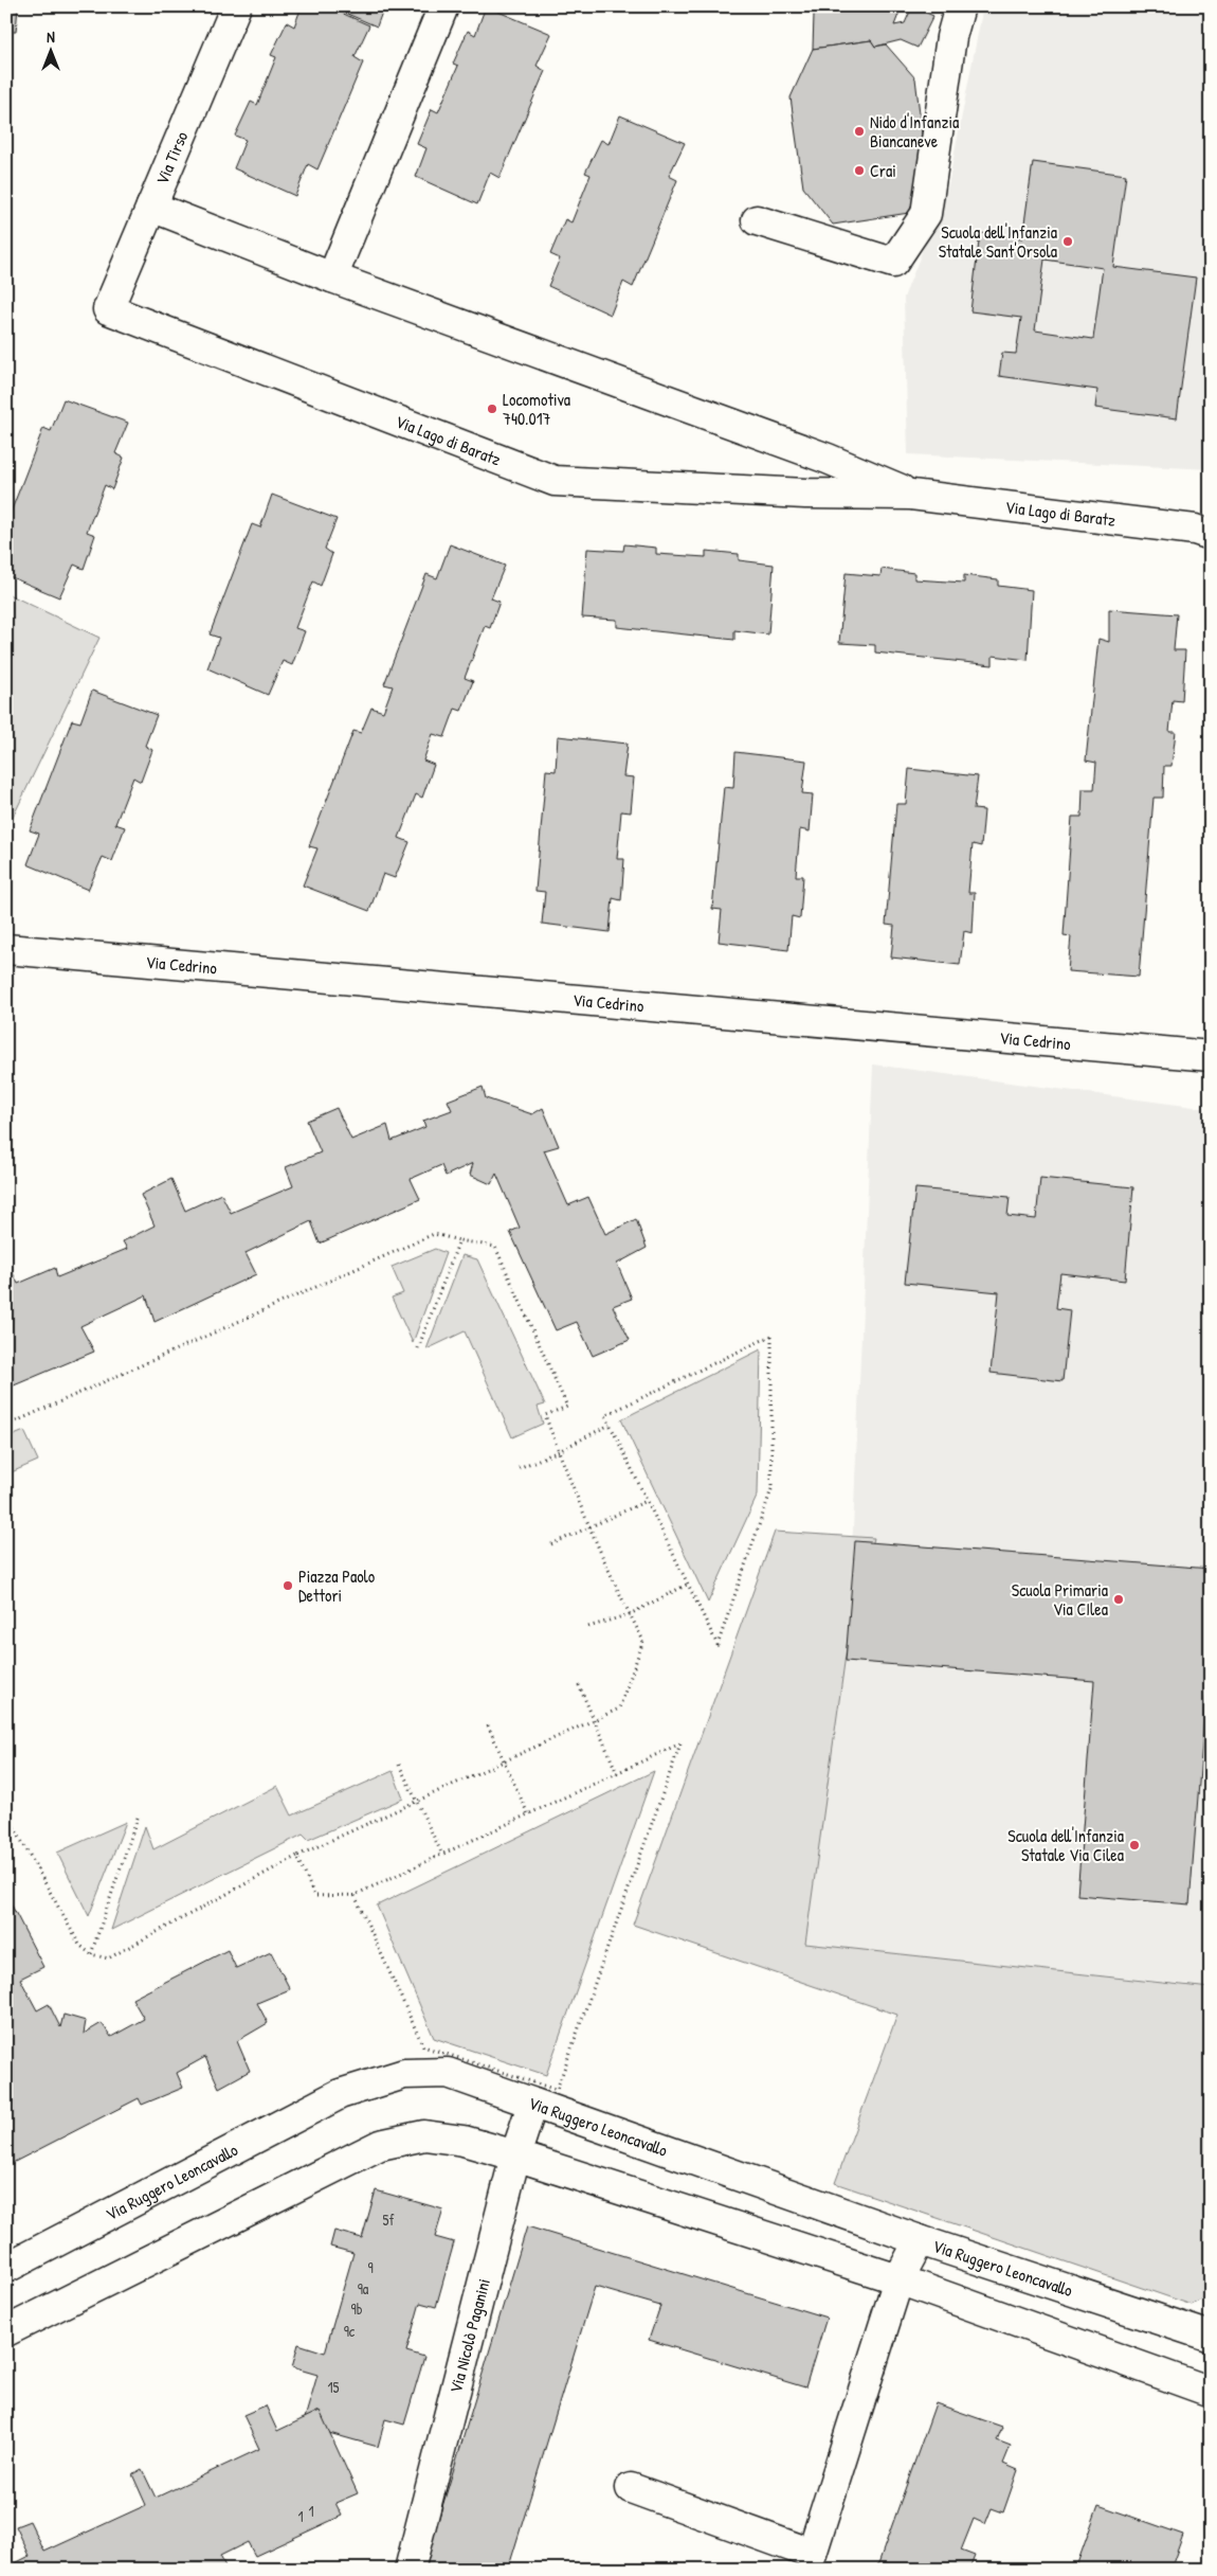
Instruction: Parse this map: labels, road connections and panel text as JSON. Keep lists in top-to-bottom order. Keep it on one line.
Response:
{"streets":{"street":["Via Tirso","Via Lago di Baratz","Via Cedrino","Via Ruggero Leoncavallo","Via Nicolò Paganini"]},"crossings":[["Via Tirso","Via Lago di Baratz"],["Via Ruggero Leoncavallo","Via Nicolò Paganini"]],"places":["Nido d'Infanzia Biancaneve","Crai","Scuola dell'Infanzia Statale Sant'Orsola","Locomotiva 740.017","Piazza Paolo Dettori","Scuola Primaria Via CIlea","Scuola dell'Infanzia Statale Via Cilea"],"house_numbers":["5f","9","9a","9b","9c","15","1","1"],"north":"top"}
